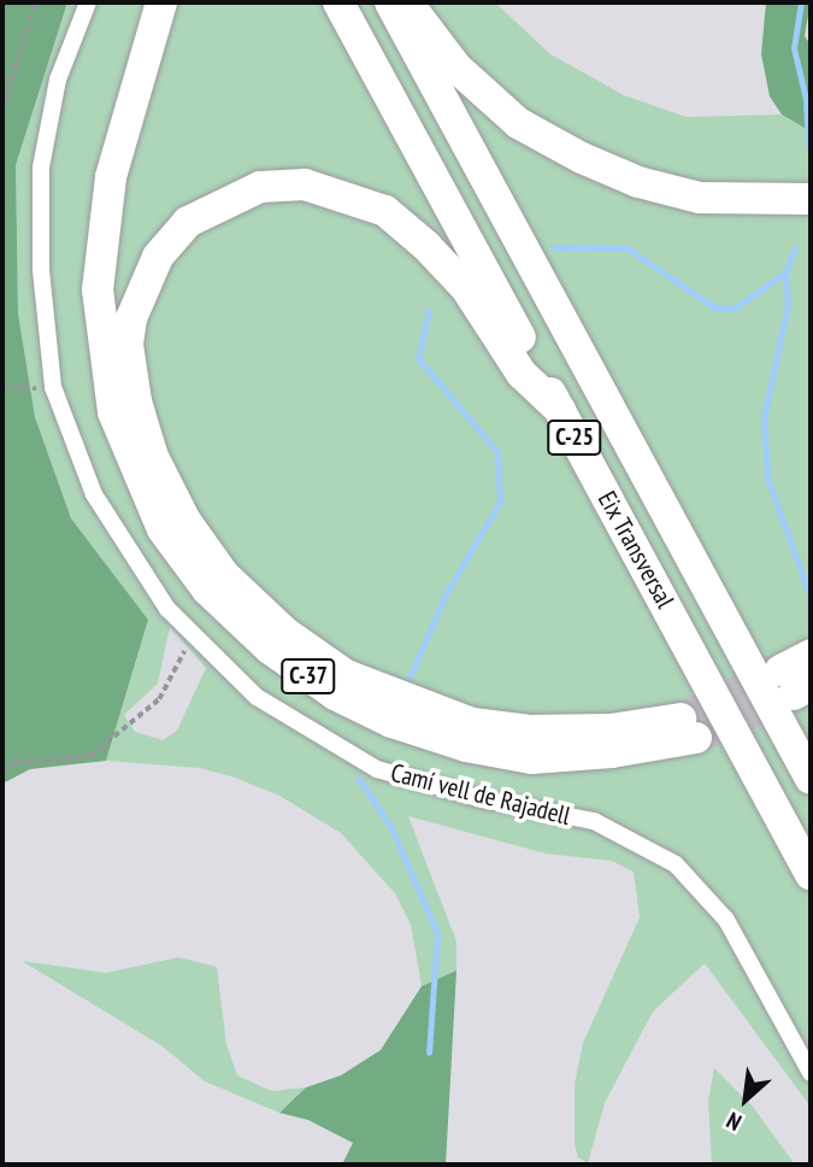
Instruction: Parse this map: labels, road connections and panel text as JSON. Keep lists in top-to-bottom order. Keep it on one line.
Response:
{"streets":{"highway":["C-25","Eix Transversal","C-37"],"street":["Camí vell de Rajadell"]},"crossings":[["Eix Transversal","C-37"]],"north":"bottom left"}
